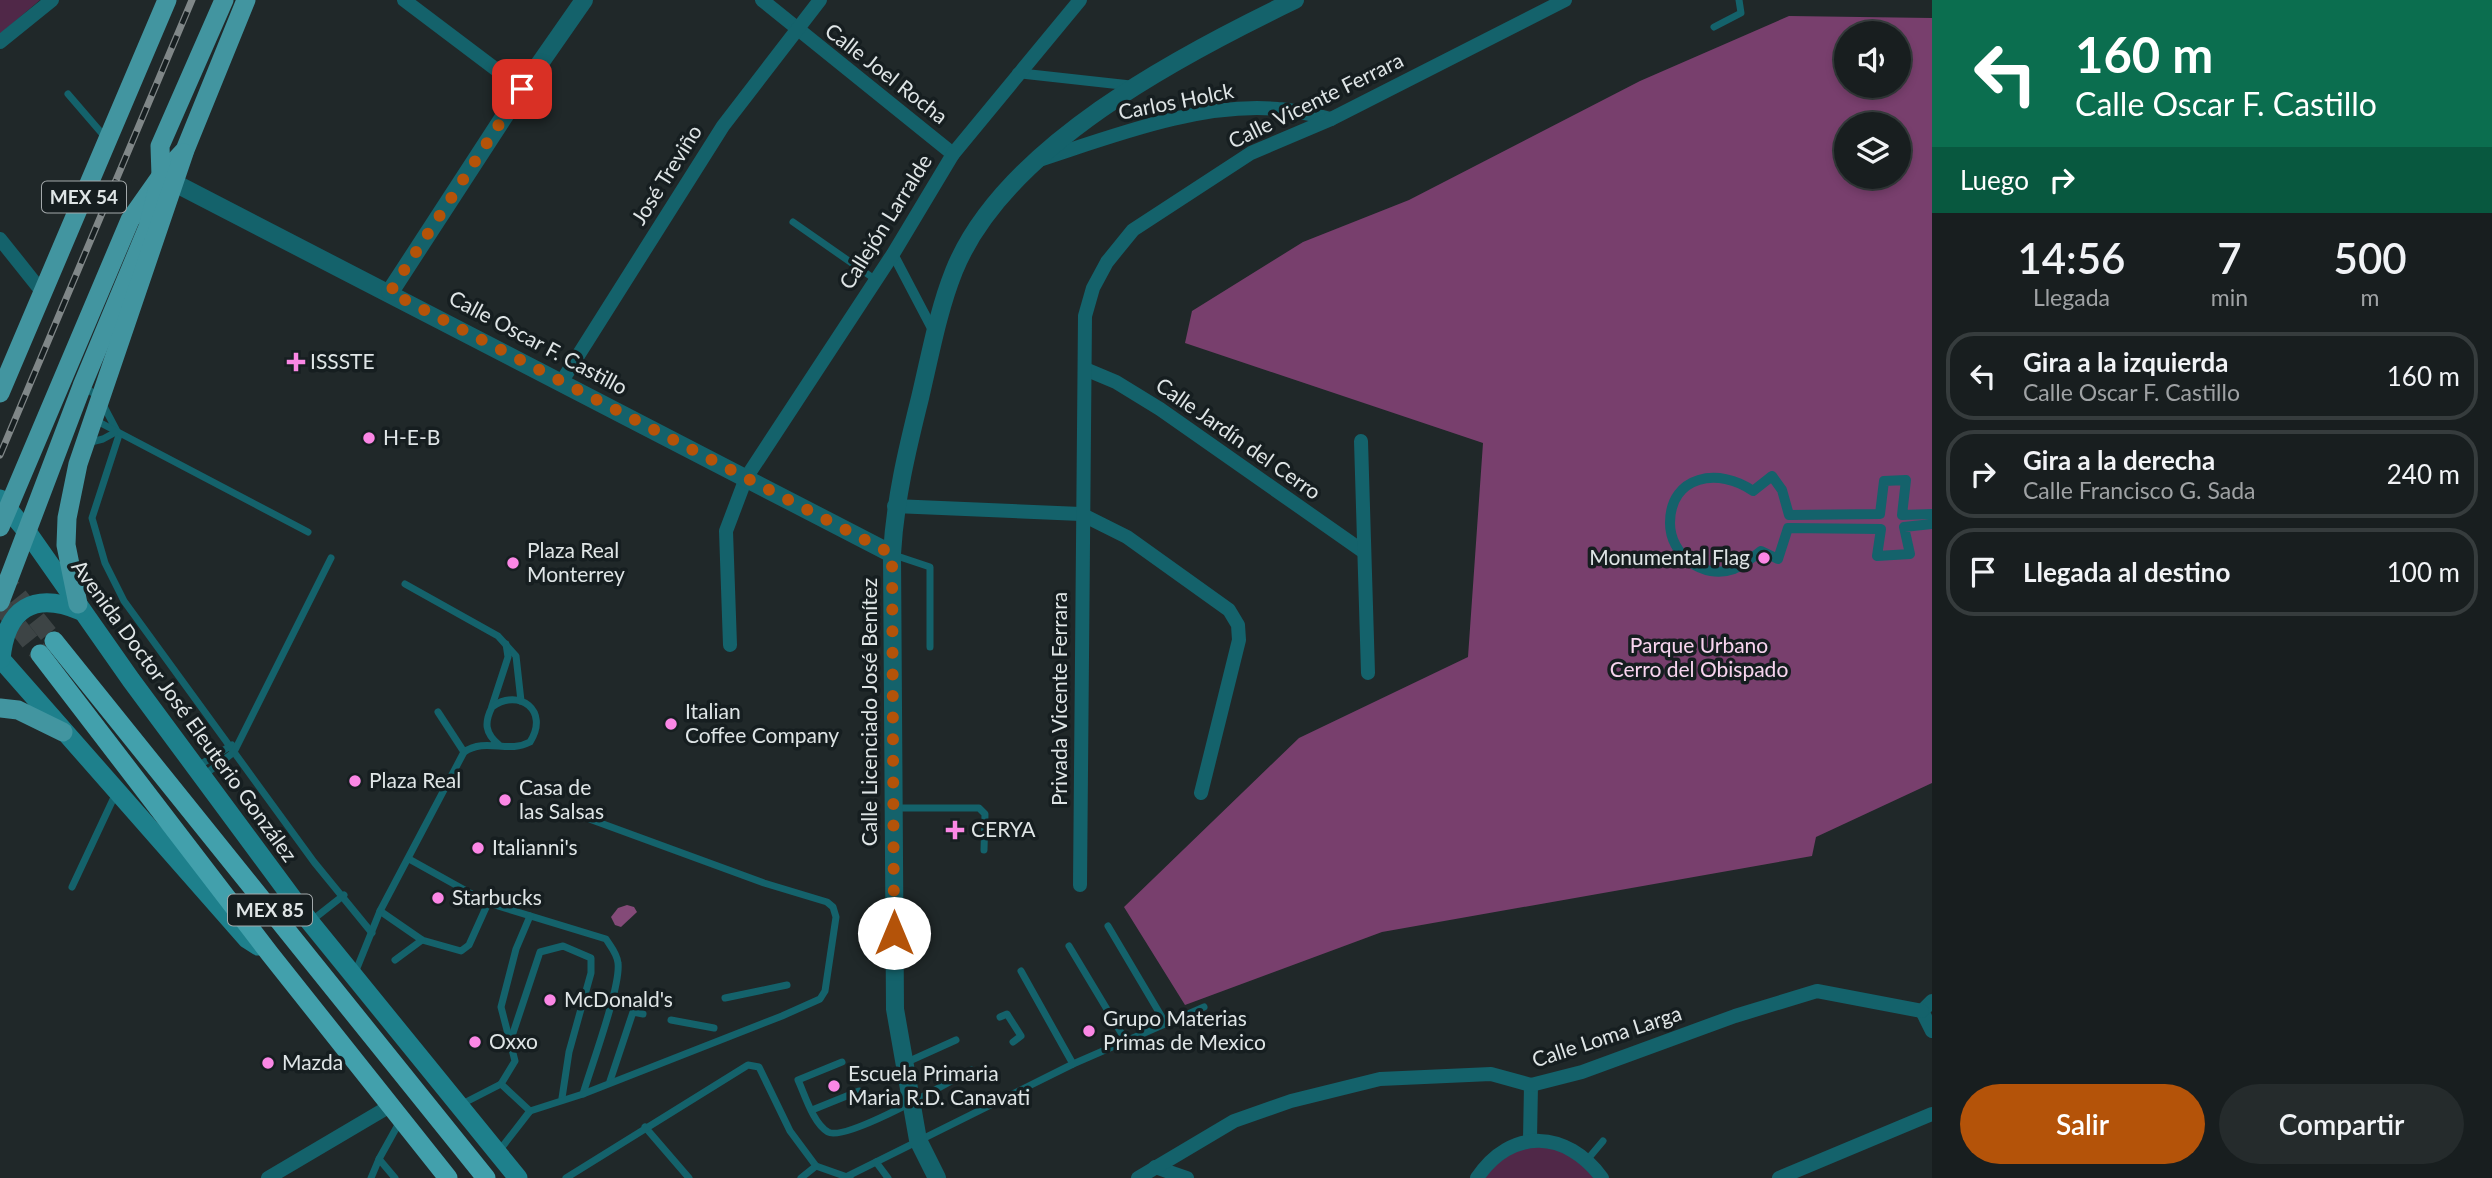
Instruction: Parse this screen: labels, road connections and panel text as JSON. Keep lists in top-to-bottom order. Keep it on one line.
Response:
{"streets":{"highway":["MEX 85"],"main road":["MEX 54","Avenida Doctor José Eleuterio González"],"street":["Calle Joel Rocha","Calle Vicente Ferrara","Carlos Holck","José Treviño","Callejón Larralde","Calle Oscar F. Castillo","Calle Jardín del Cerro","Privada Vicente Ferrara","Calle Licenciado José Benítez","Calle Loma Larga"]},"crossings":[["Calle Joel Rocha","José Treviño"],["Calle Joel Rocha","Callejón Larralde"],["Calle Vicente Ferrara","Carlos Holck"],["Calle Vicente Ferrara","Calle Jardín del Cerro"],["Calle Vicente Ferrara","Privada Vicente Ferrara"],["Carlos Holck","Calle Licenciado José Benítez"],["José Treviño","Calle Oscar F. Castillo"],["MEX 54","Calle Oscar F. Castillo"],["MEX 54","Avenida Doctor José Eleuterio González"],["Callejón Larralde","Calle Oscar F. Castillo"],["Calle Oscar F. Castillo","Calle Licenciado José Benítez"]],"parks":["Parque Urbano Cerro del Obispado"],"places":{"health":["ISSSTE","CERYA"],"other":["H-E-B","Monumental Flag","Plaza Real Monterrey","Italian Coffee Company","Plaza Real","Casa de las Salsas","Italianni's","Starbucks","McDonald's","Grupo Materias Primas de Mexico","Oxxo","Mazda","Escuela Primaria Maria R.D. Canavati"]},"page":{"turn":["160 m","Calle Oscar F. Castillo"],"then":"Luego","eta":["14:56","Llegada","7","min","500","m"],"list":[{"name":"Gira a la izquierda","note":"Calle Oscar F. Castillo","value":"160 m"},{"name":"Gira a la derecha","note":"Calle Francisco G. Sada","value":"240 m"},{"name":"Llegada al destino","value":"100 m"}],"buttons":["Salir","Compartir"]}}
